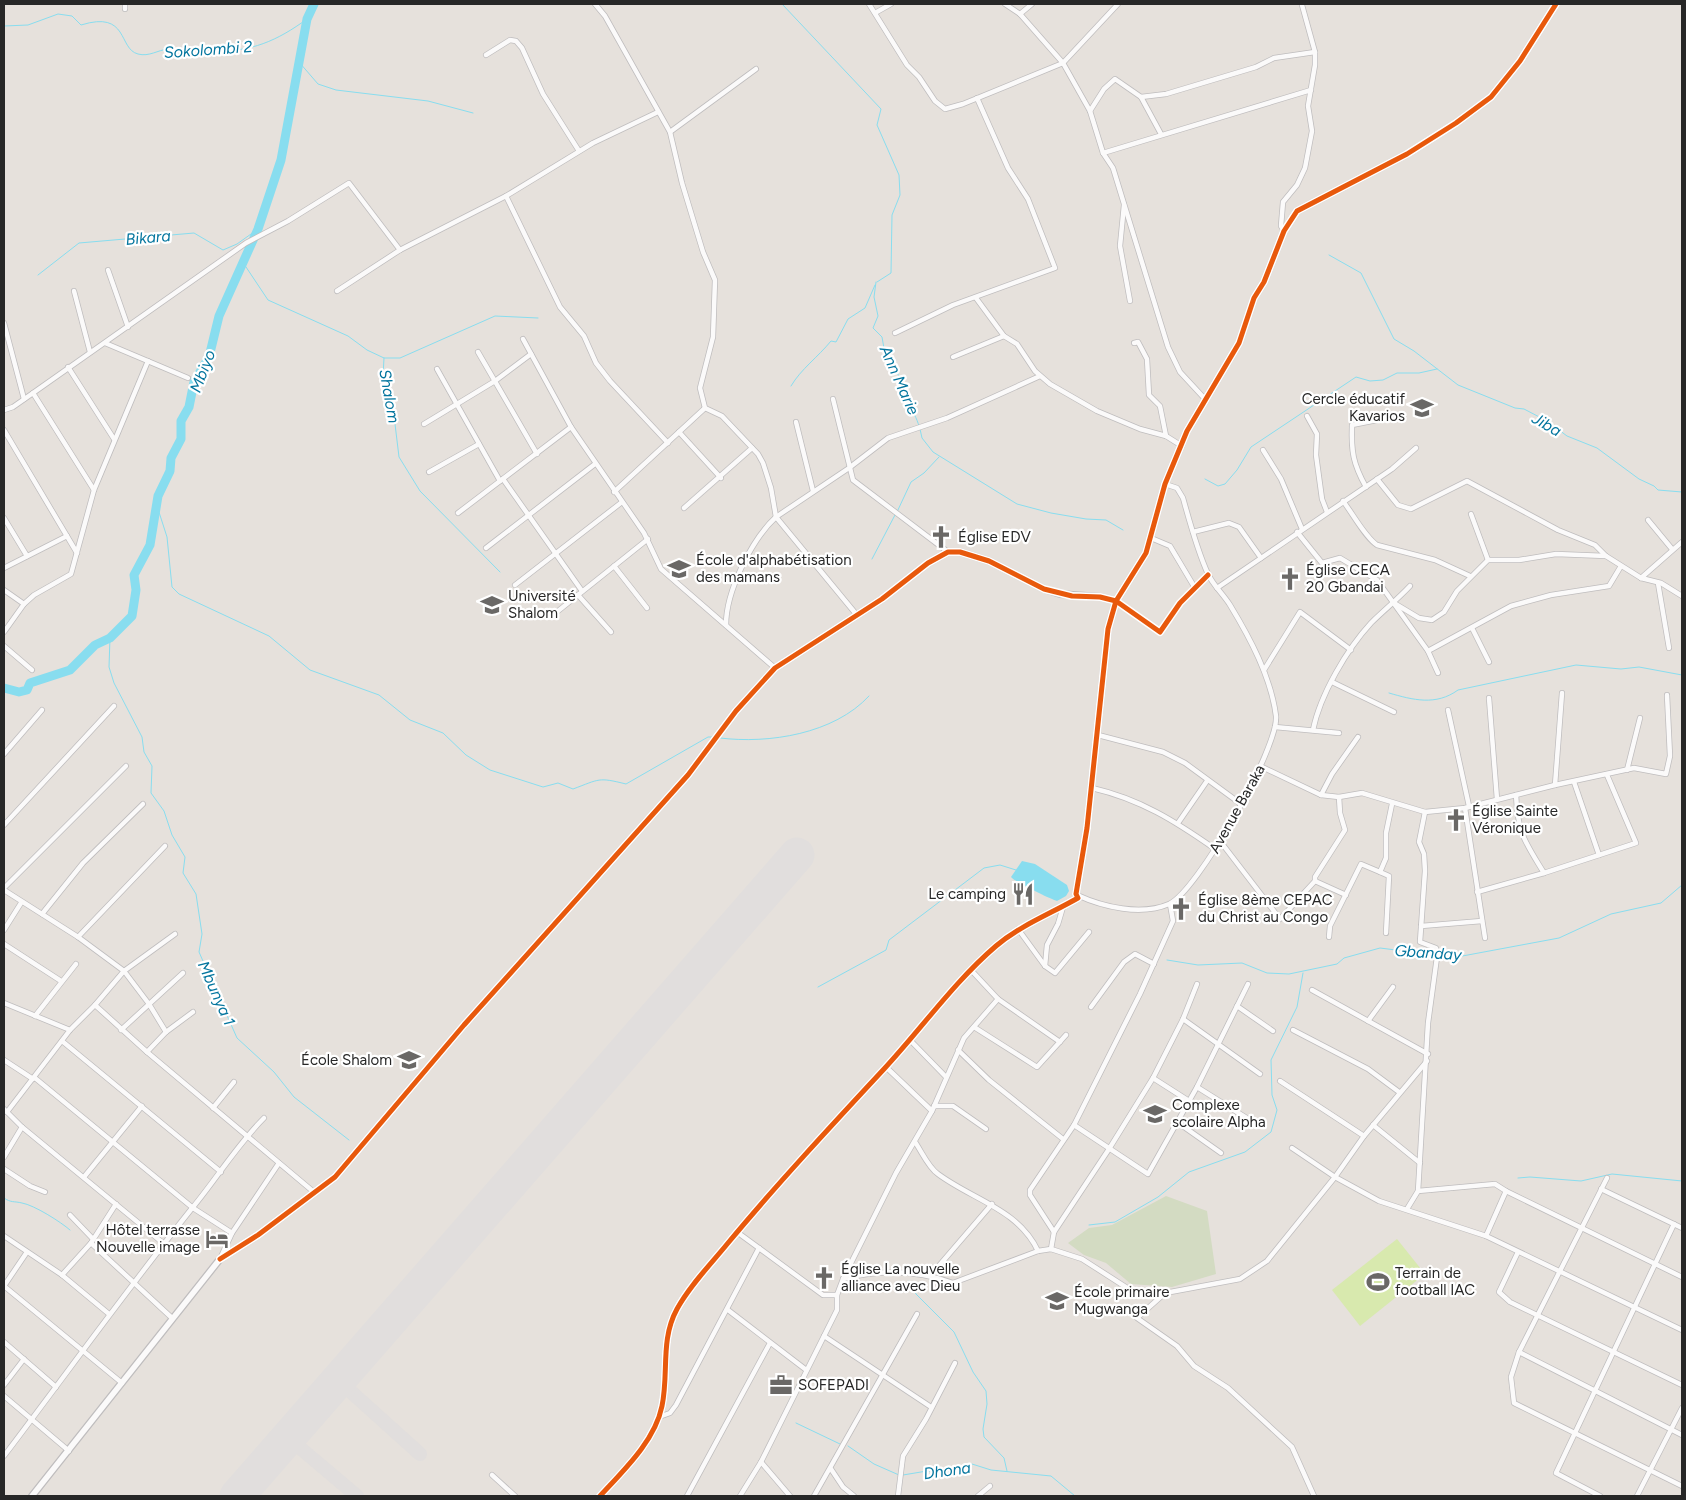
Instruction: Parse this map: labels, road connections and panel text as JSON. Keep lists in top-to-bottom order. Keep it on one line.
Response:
{"streets":{"street":["Avenue Baraka"]},"water":["Sokolombi 2","Bikara","Mbiyo","Ann Marie","Shalom","Jiba","Gbanday","Mbunya 1","Dhona"],"places":{"school or university":["Cercle éducatif Kavarios","École d'alphabétisation des mamans","Université Shalom","École Shalom","Complexe scolaire Alpha","École primaire Mugwanga"],"church":["Église EDV","Église CECA 20 Gbandai","Église Sainte Véronique","Église 8ème CEPAC du Christ au Congo","Église La nouvelle alliance avec Dieu"],"restaurant":["Le camping"],"hotel":["Hôtel terrasse Nouvelle image"],"sports":["Terrain de football IAC"],"office":["SOFEPADI"]}}
